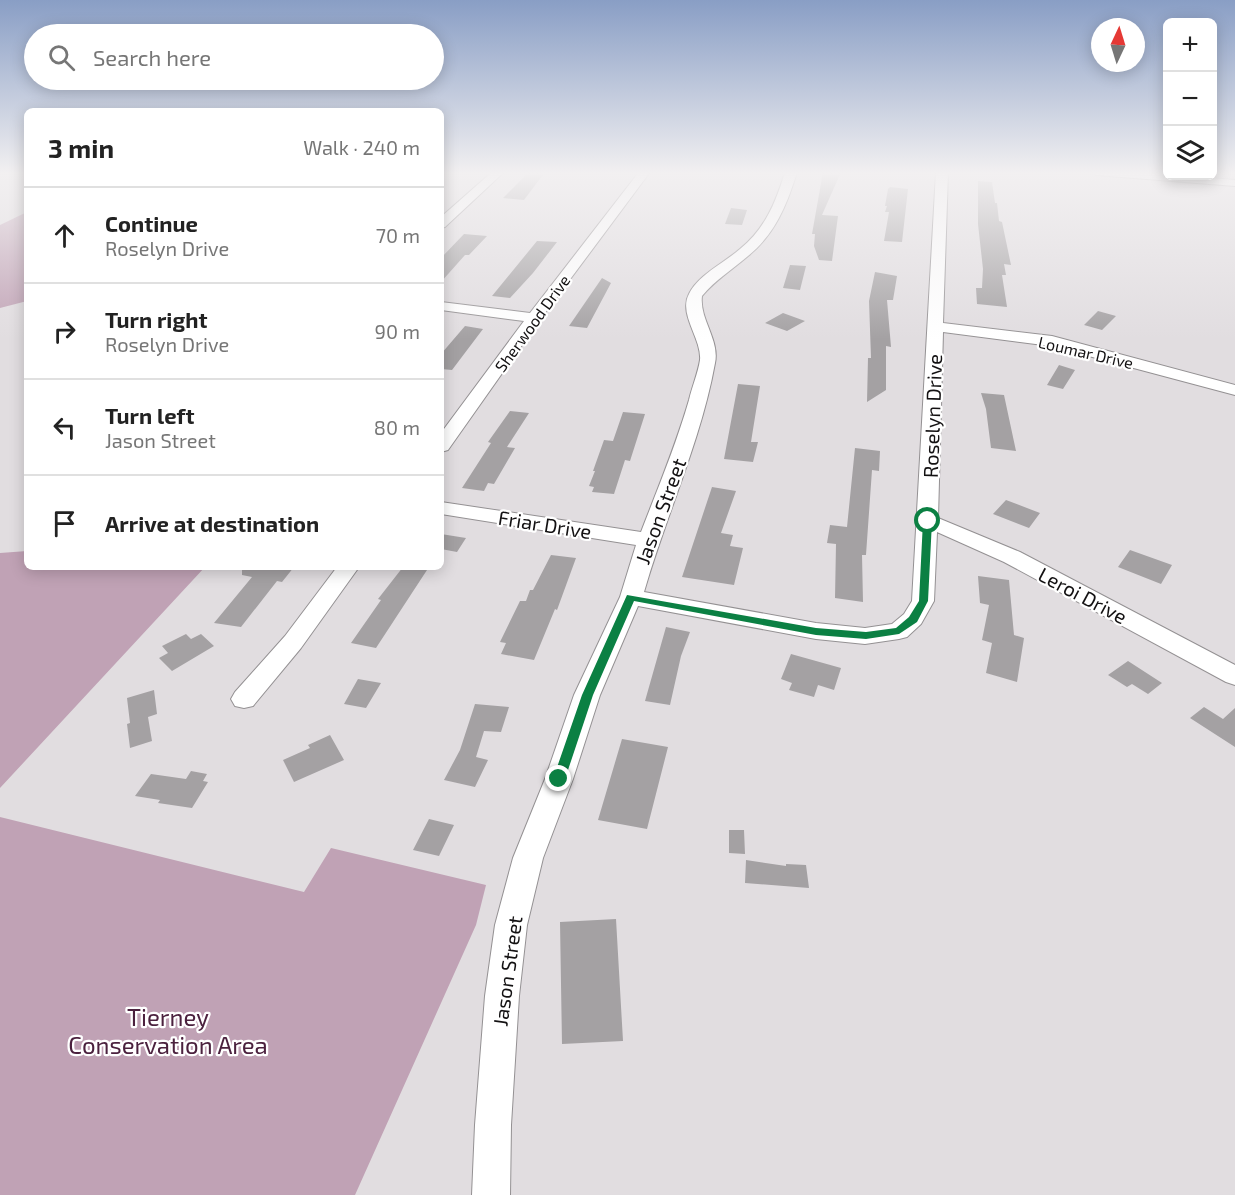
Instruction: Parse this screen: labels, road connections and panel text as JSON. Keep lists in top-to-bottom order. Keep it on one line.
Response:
{"streets":{"street":["Sherwood Drive","Loumar Drive","Roselyn Drive","Jason Street","Friar Drive","Leroi Drive"]},"crossings":[["Loumar Drive","Roselyn Drive"],["Roselyn Drive","Jason Street"],["Roselyn Drive","Leroi Drive"],["Jason Street","Friar Drive"]],"parks":["Tierney Conservation Area"],"north":"top","page":{"map_buttons":["+","−"],"search":"Search here","heading":["3 min","Walk · 240 m"],"list":[["Continue","Roselyn Drive","70 m"],["Turn right","Roselyn Drive","90 m"],["Turn left","Jason Street","80 m"],"Arrive at destination"]}}
